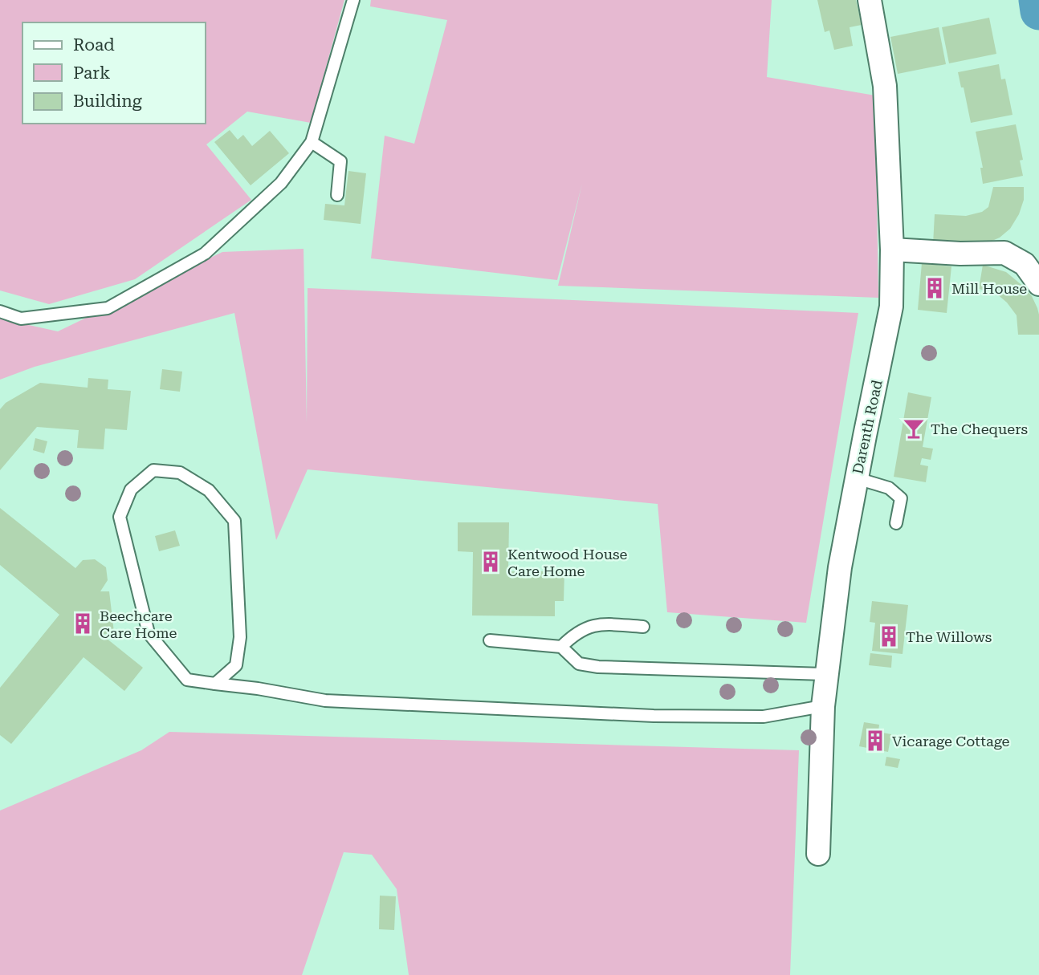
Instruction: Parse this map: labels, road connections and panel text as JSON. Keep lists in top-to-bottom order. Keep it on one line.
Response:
{"streets":{"street":["Darenth Road"]},"places":{"building":["Mill House","Kentwood House Care Home","Beechcare Care Home","The Willows","Vicarage Cottage"],"bar":["The Chequers"]},"legend":["Road","Park","Building"]}
